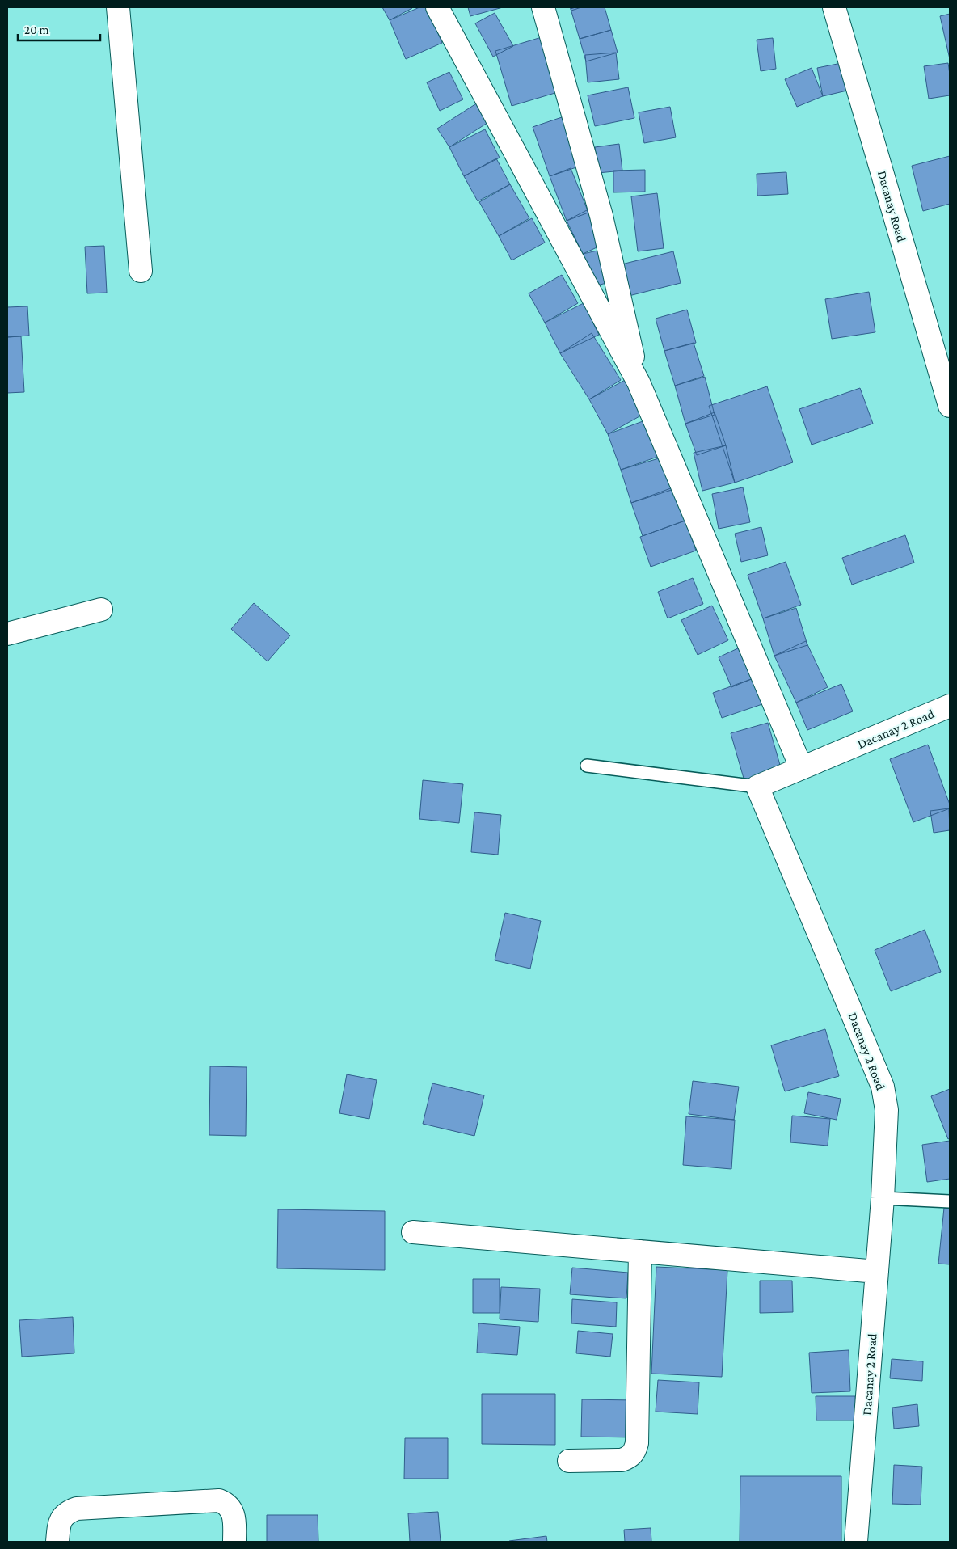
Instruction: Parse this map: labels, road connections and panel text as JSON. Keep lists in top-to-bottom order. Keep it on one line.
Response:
{"streets":{"street":["Dacanay Road","Dacanay 2 Road"]},"scale_bar":"20 m"}
